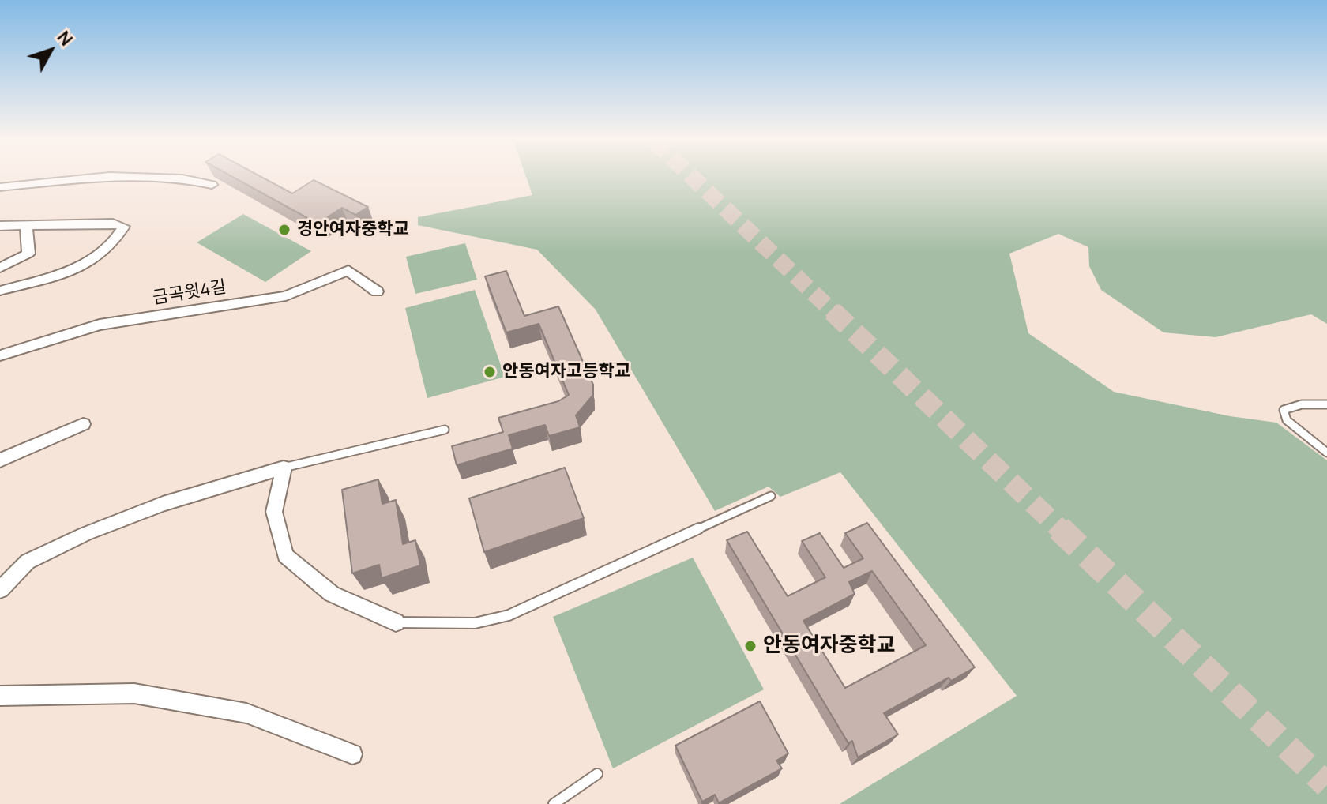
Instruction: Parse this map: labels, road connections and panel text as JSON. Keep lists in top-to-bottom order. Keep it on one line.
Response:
{"streets":{"street":["금곡윗4길"]},"places":["경안여자중학교","안동여자고등학교","안동여자중학교"],"north":"top right"}
